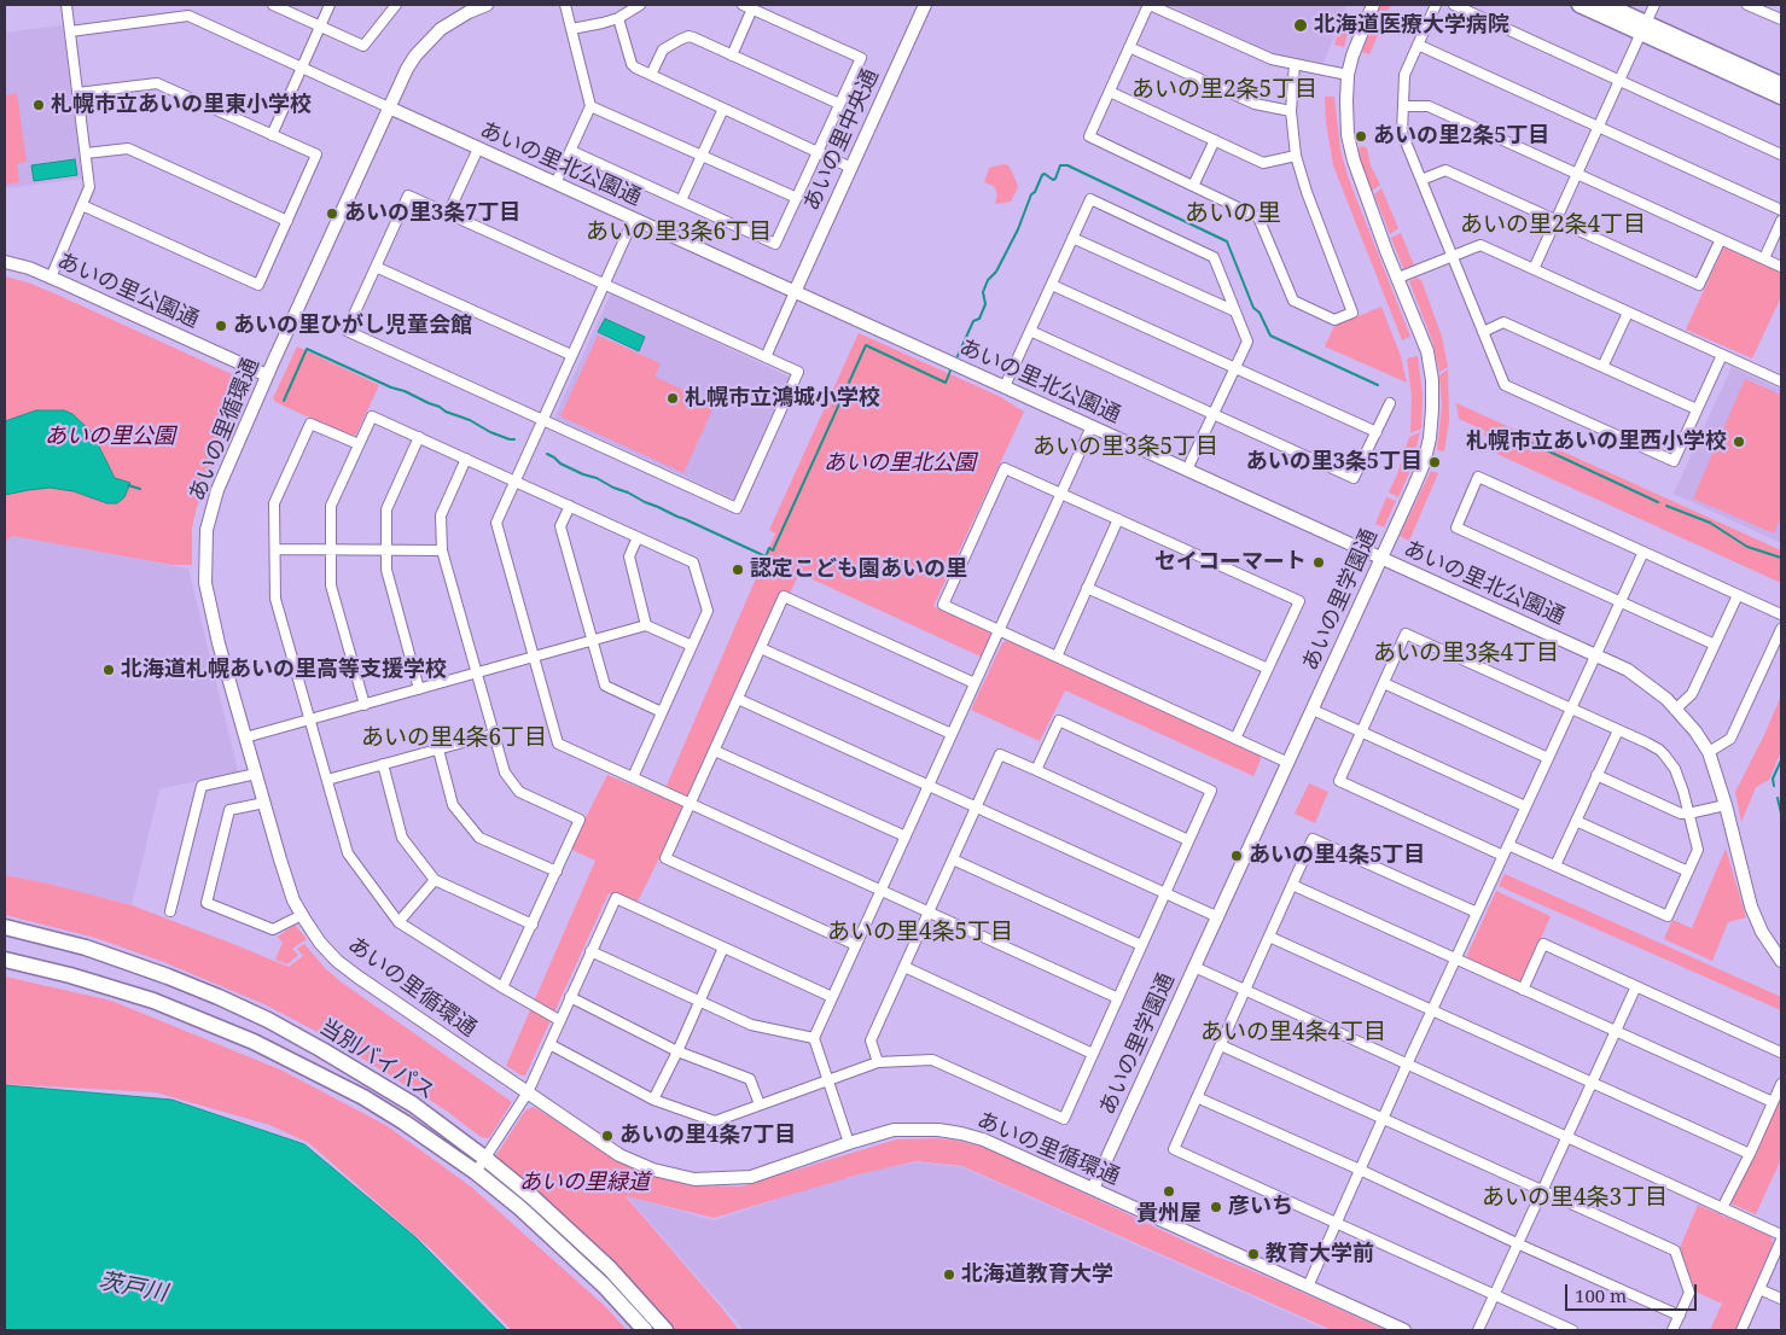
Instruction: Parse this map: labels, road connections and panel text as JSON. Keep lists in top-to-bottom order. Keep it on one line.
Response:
{"streets":{"main road":["当別バイパス"],"street":["あいの里中央通","あいの里北公園通","あいの里公園通","あいの里循環通","あいの里学園通"]},"crossings":[["あいの里中央通","あいの里北公園通"],["あいの里北公園通","あいの里循環通"],["あいの里北公園通","あいの里学園通"],["あいの里公園通","あいの里循環通"],["あいの里循環通","あいの里学園通"]],"districts":["あいの里2条5丁目","あいの里","あいの里2条4丁目","あいの里3条6丁目","あいの里3条5丁目","あいの里3条4丁目","あいの里4条6丁目","あいの里4条5丁目","あいの里4条4丁目","あいの里4条3丁目"],"water":["茨戸川"],"parks":["あいの里公園","あいの里北公園","あいの里緑道"],"places":["北海道医療大学病院","札幌市立あいの里東小学校","あいの里2条5丁目","あいの里3条7丁目","あいの里ひがし児童会館","札幌市立鴻城小学校","札幌市立あいの里西小学校","あいの里3条5丁目","セイコーマート","認定こども園あいの里","北海道札幌あいの里高等支援学校","あいの里4条5丁目","あいの里4条7丁目","貴州屋","彦いち","教育大学前","北海道教育大学"],"scale_bar":"100 m"}
